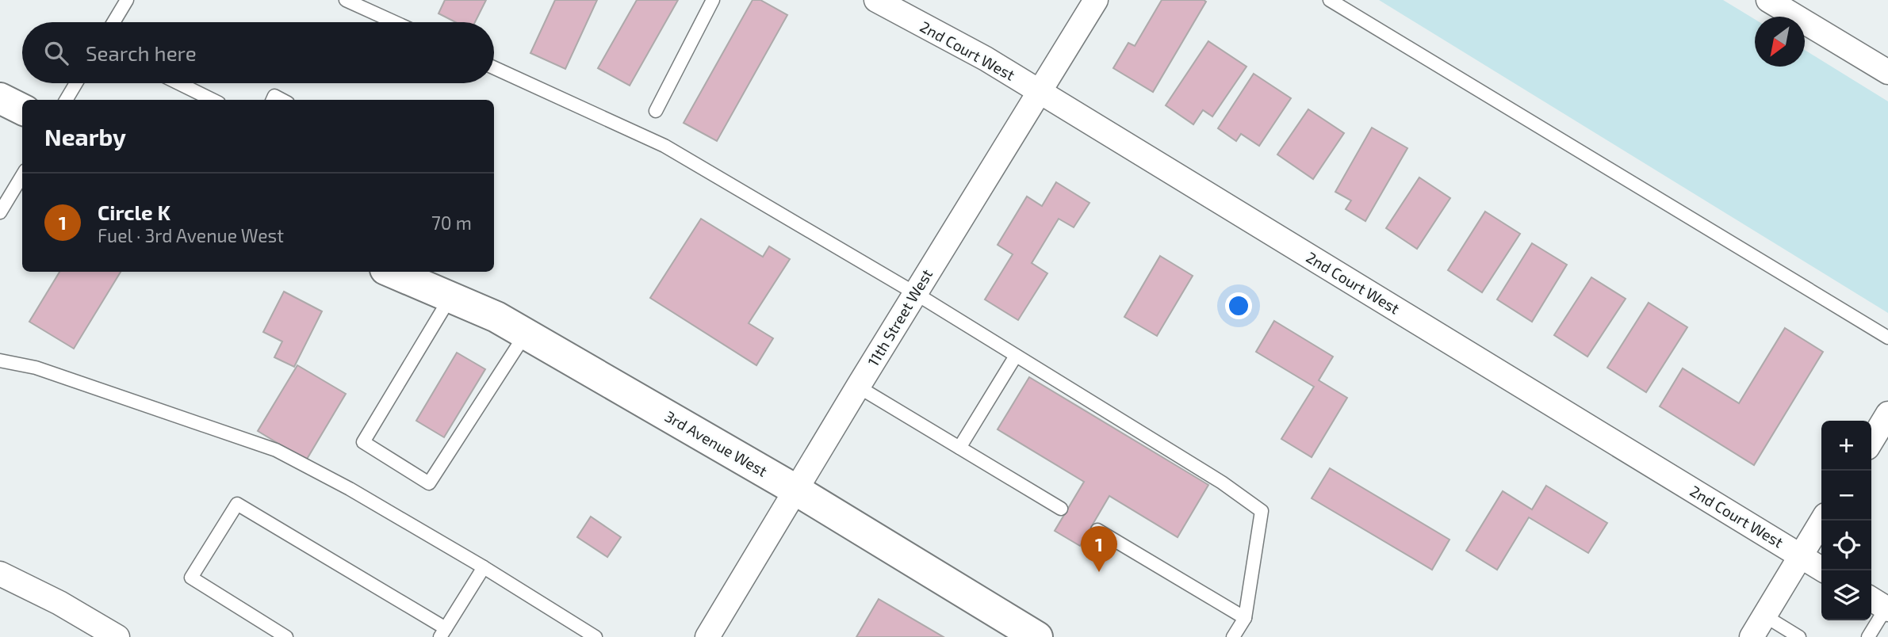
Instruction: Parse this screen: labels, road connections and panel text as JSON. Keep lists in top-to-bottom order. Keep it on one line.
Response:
{"streets":{"main road":["3rd Avenue West"],"street":["2nd Court West","11th Street West"]},"crossings":[["2nd Court West","11th Street West"],["11th Street West","3rd Avenue West"]],"north":"bottom left","page":{"search":"Search here","heading":"Nearby","list":[{"mark":"1","name":"Circle K","note":"Fuel · 3rd Avenue West","value":"70 m"}],"map_buttons":["+","−"],"pins":"1"}}
